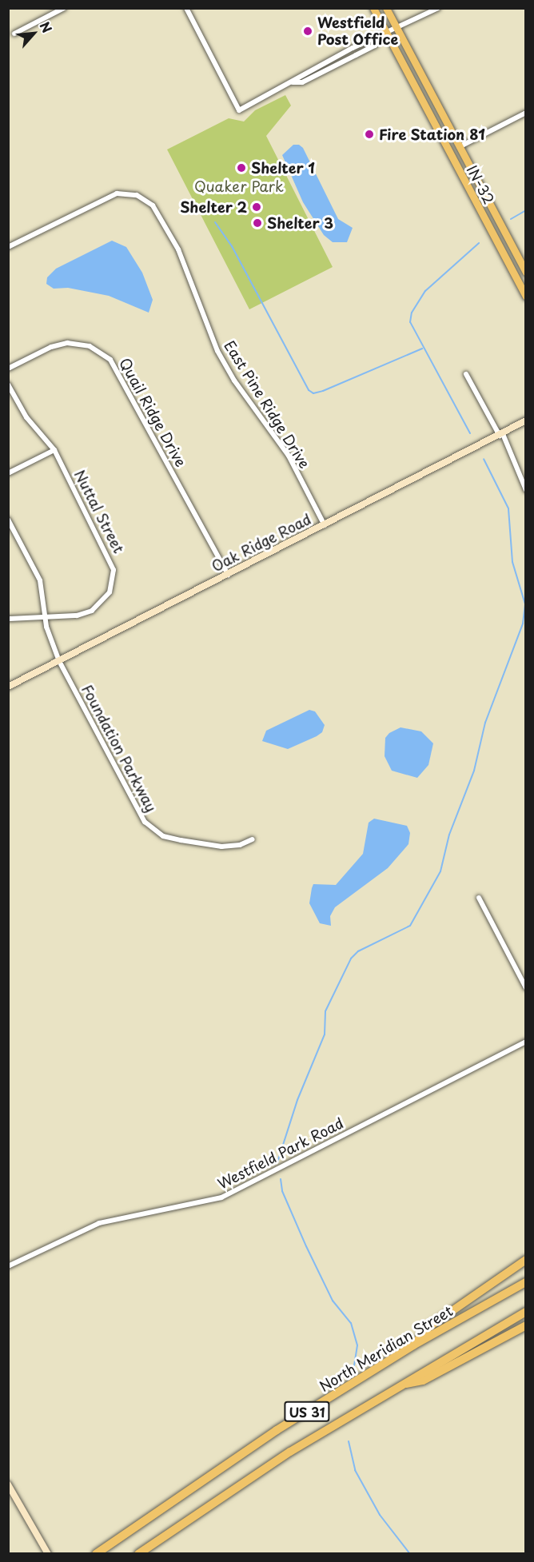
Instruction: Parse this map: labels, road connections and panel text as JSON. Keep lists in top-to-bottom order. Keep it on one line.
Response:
{"streets":{"highway":["North Meridian Street","US 31"],"main road":["IN-32"],"street":["East Pine Ridge Drive","Quail Ridge Drive","Nuttal Street","Oak Ridge Road","Foundation Parkway","Westfield Park Road"]},"crossings":[["East Pine Ridge Drive","Oak Ridge Road"],["Quail Ridge Drive","Oak Ridge Road"],["Nuttal Street","Foundation Parkway"],["Oak Ridge Road","Foundation Parkway"]],"parks":["Quaker Park"],"places":["Westfield Post Office","Fire Station 81","Shelter 1","Shelter 2","Shelter 3"],"north":"top right"}
